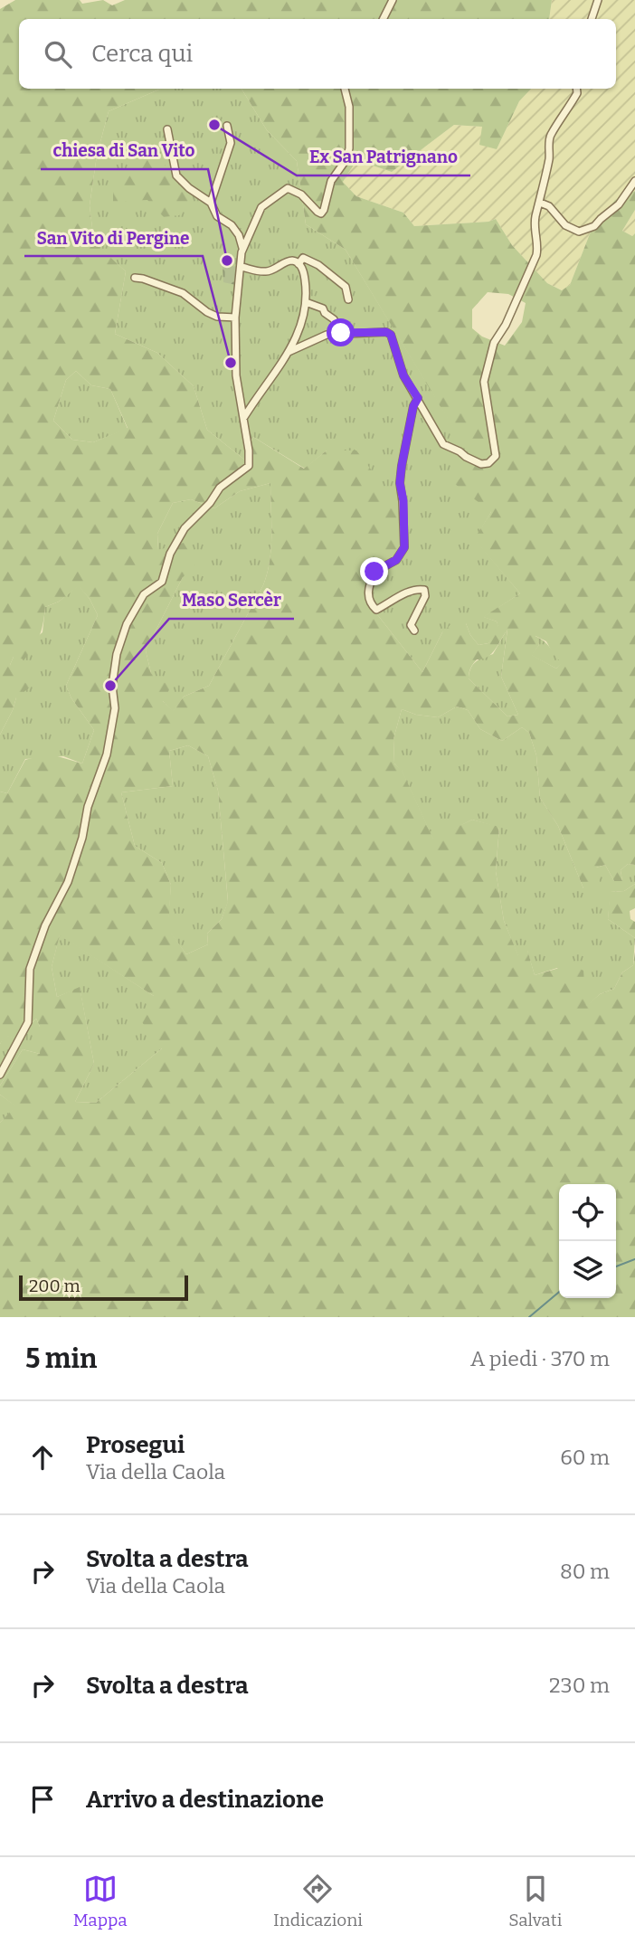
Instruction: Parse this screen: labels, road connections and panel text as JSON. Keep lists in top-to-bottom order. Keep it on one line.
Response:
{"places":["Ex San Patrignano","chiesa di San Vito","San Vito di Pergine","Maso Sercèr"],"scale_bar":"200 m","page":{"search":"Cerca qui","scale":"200 m","heading":["5 min","A piedi · 370 m"],"list":[["Prosegui","Via della Caola","60 m"],["Svolta a destra","Via della Caola","80 m"],["Svolta a destra","230 m"],"Arrivo a destinazione"],"nav":["Mappa","Indicazioni","Salvati"]}}
